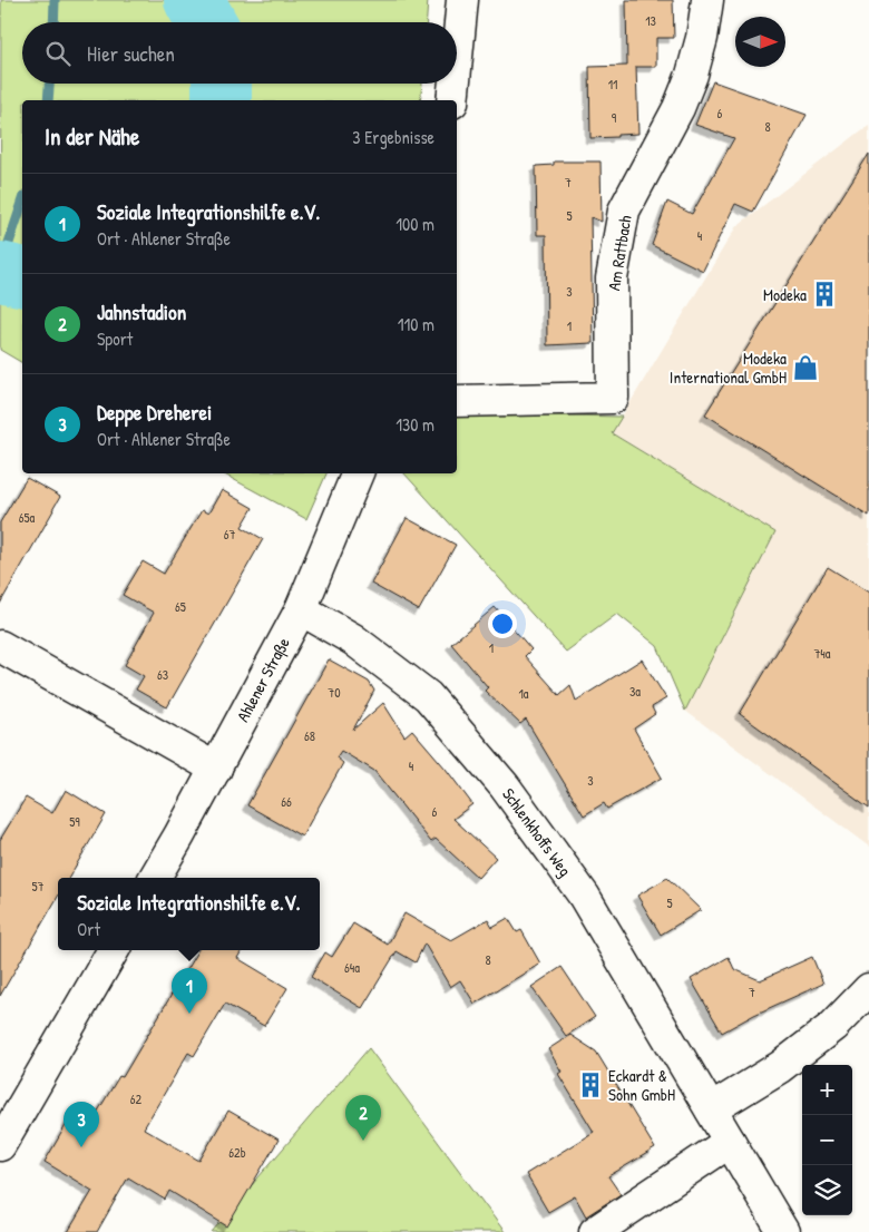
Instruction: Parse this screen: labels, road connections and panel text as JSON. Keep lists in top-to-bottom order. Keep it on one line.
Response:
{"streets":{"street":["Am Rattbach","Ahlener Straße","Schlenkhoffs Weg"]},"crossings":[["Ahlener Straße","Schlenkhoffs Weg"]],"places":{"building":["Modeka","Eckardt & Sohn GmbH"],"shop":["Modeka International GmbH"]},"house_numbers":["13","11","6","9","8","7","5","4","3","1","65a","67","65","1","74a","63","3a","70","1a","68","4","3","66","6","59","57","5","8","64a","7","62","62b"],"north":"right","page":{"search":"Hier suchen","heading":["In der Nähe","3 Ergebnisse"],"list":[{"mark":"1","name":"Soziale Integrationshilfe e.V.","note":"Ort · Ahlener Straße","value":"100 m"},{"mark":"2","name":"Jahnstadion","note":"Sport","value":"110 m"},{"mark":"3","name":"Deppe Dreherei","note":"Ort · Ahlener Straße","value":"130 m"}],"popup":["Soziale Integrationshilfe e.V.","Ort"],"pins":["1","2","3"],"map_buttons":["+","−"]}}
